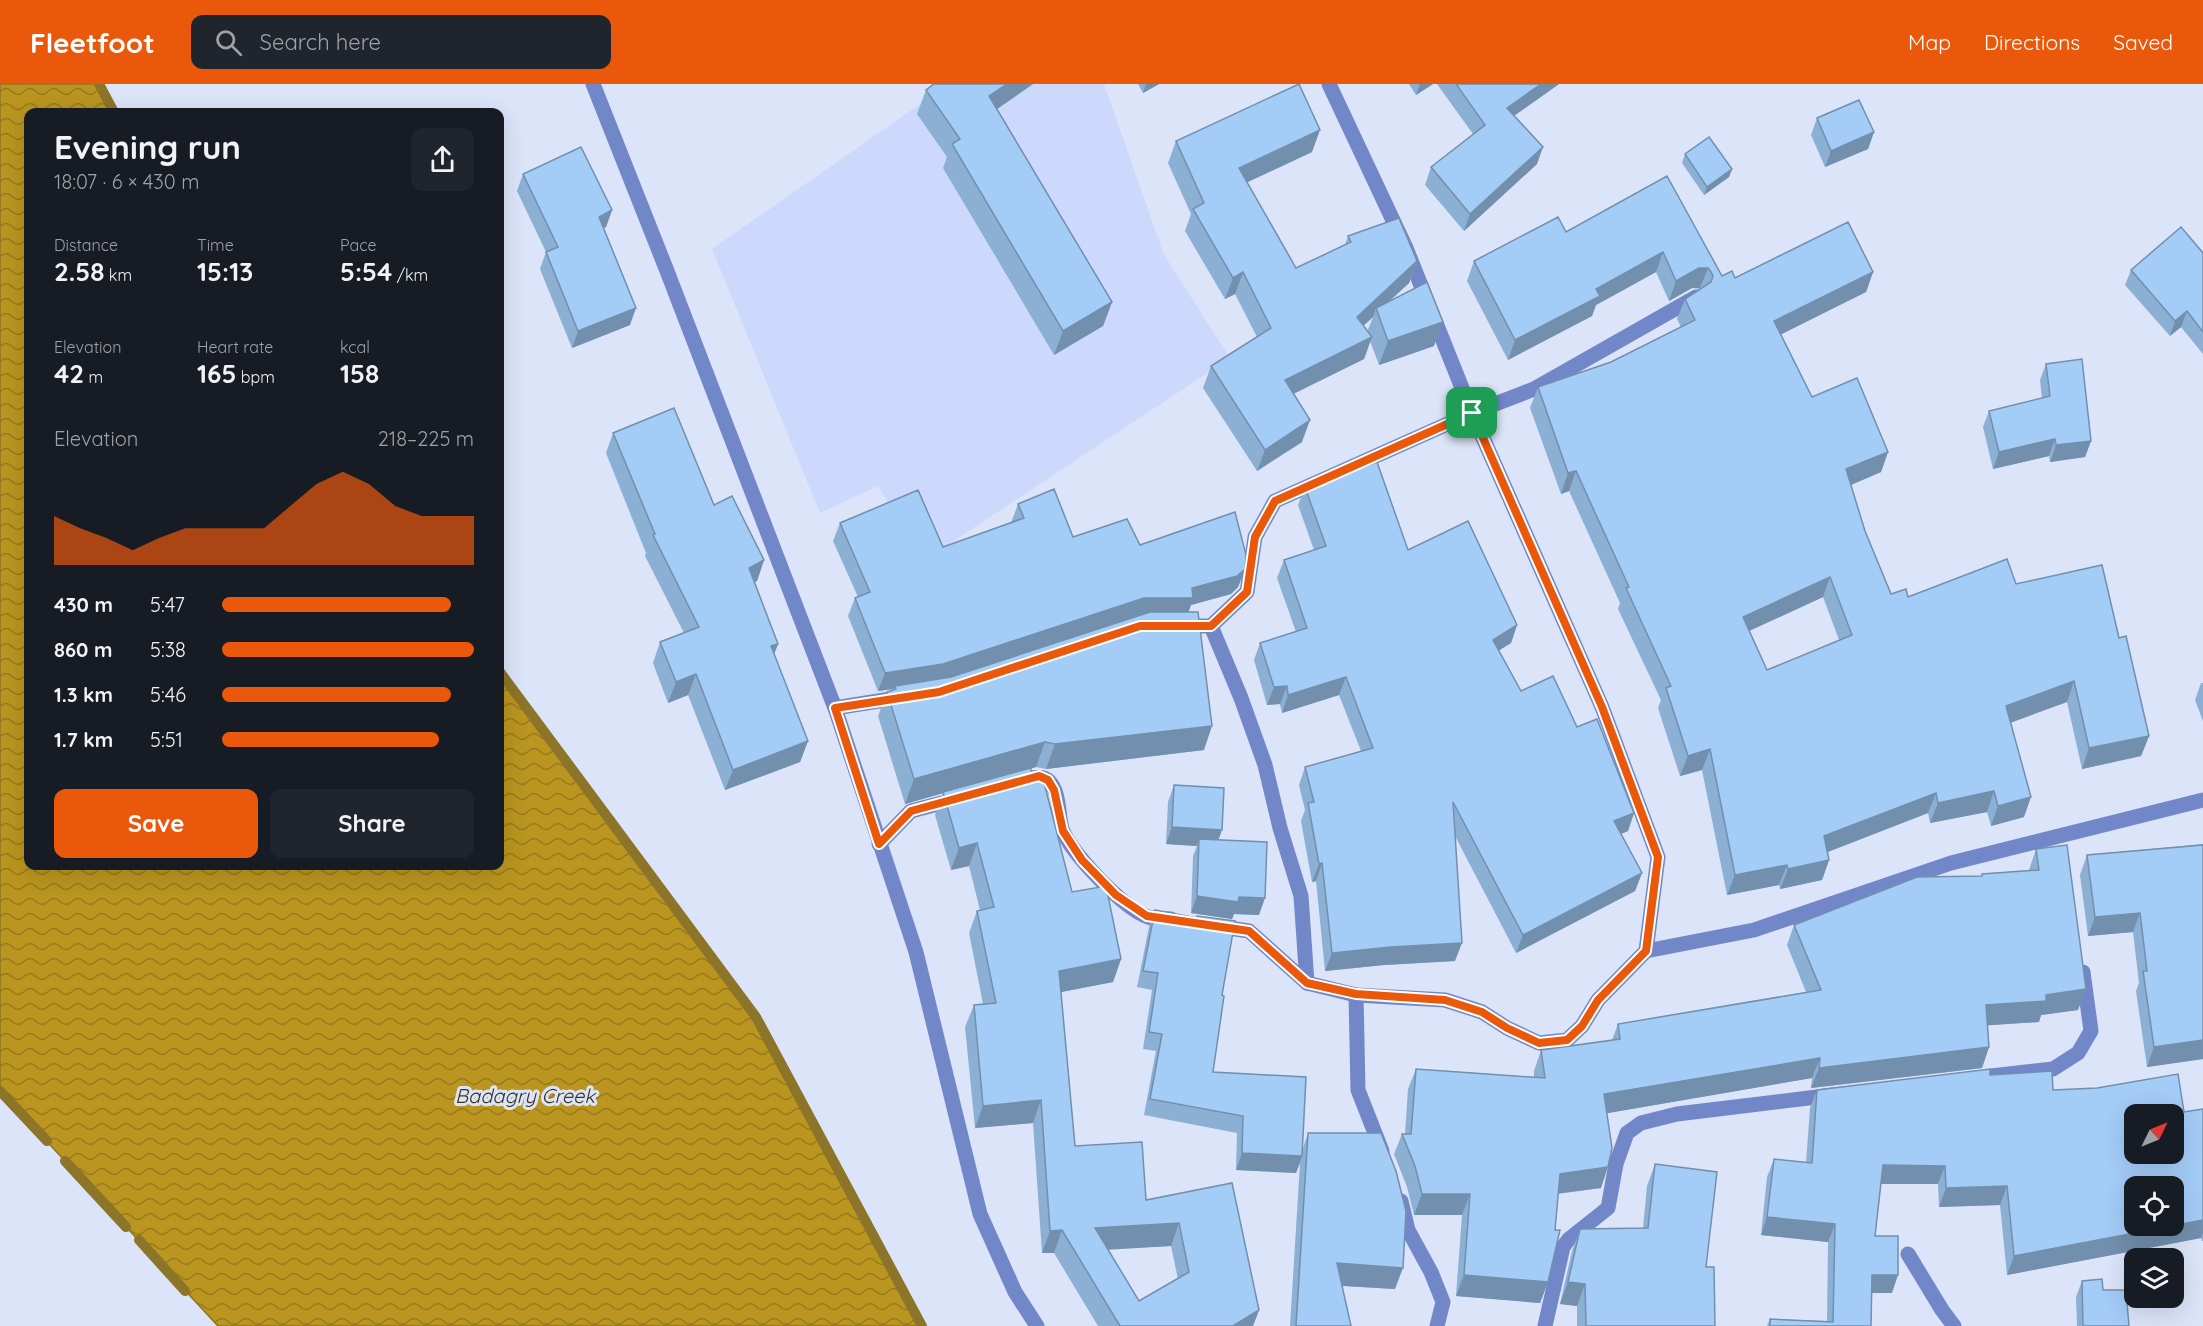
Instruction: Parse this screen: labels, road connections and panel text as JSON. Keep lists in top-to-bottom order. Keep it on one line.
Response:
{"water":["Badagry Creek"],"north":"top right","page":{"header":"Fleetfoot","search":"Search here","nav":["Map","Directions","Saved"],"heading":["Evening run","18:07 · 6 × 430 m"],"stats":[["Distance","2.58 km"],["Time","15:13"],["Pace","5:54 /km"],["Elevation","42 m"],["Heart rate","165 bpm"],["kcal","158"]],"chart":["Elevation","218–225 m"],"list":[{"name":"430 m","note":"5:47"},{"name":"860 m","note":"5:38"},{"name":"1.3 km","note":"5:46"},{"name":"1.7 km","note":"5:51"}],"buttons":["Save","Share"]}}
